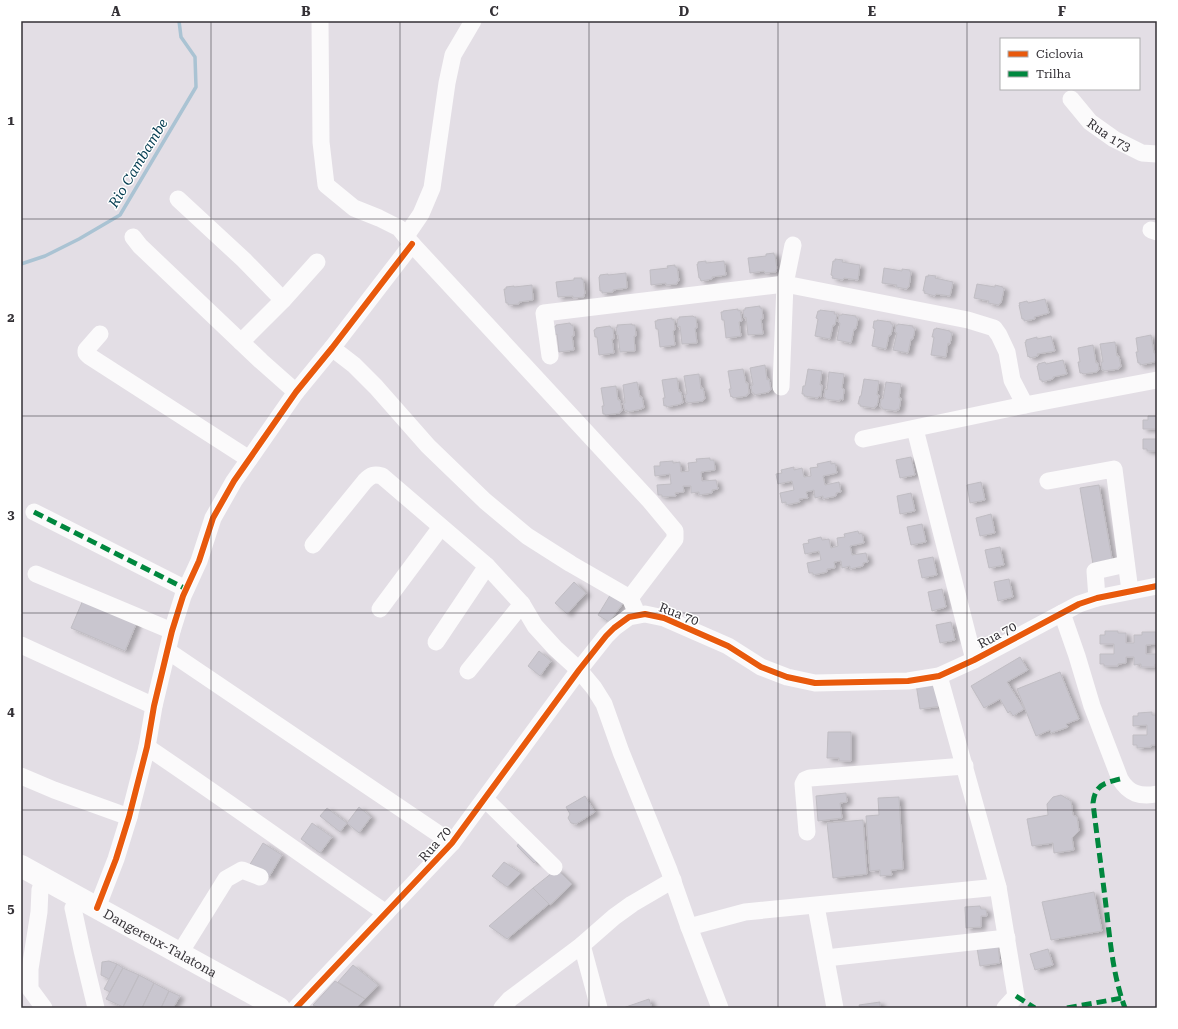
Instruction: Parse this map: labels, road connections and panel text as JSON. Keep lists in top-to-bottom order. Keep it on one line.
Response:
{"streets":{"main road":["Dangereux-Talatona"],"street":["Rua 173","Rua 70"]},"water":["Rio Cambambe"],"legend":["Ciclovia","Trilha"],"grid":{"columns":["A","B","C","D","E","F"],"rows":["1","2","3","4","5"]}}
